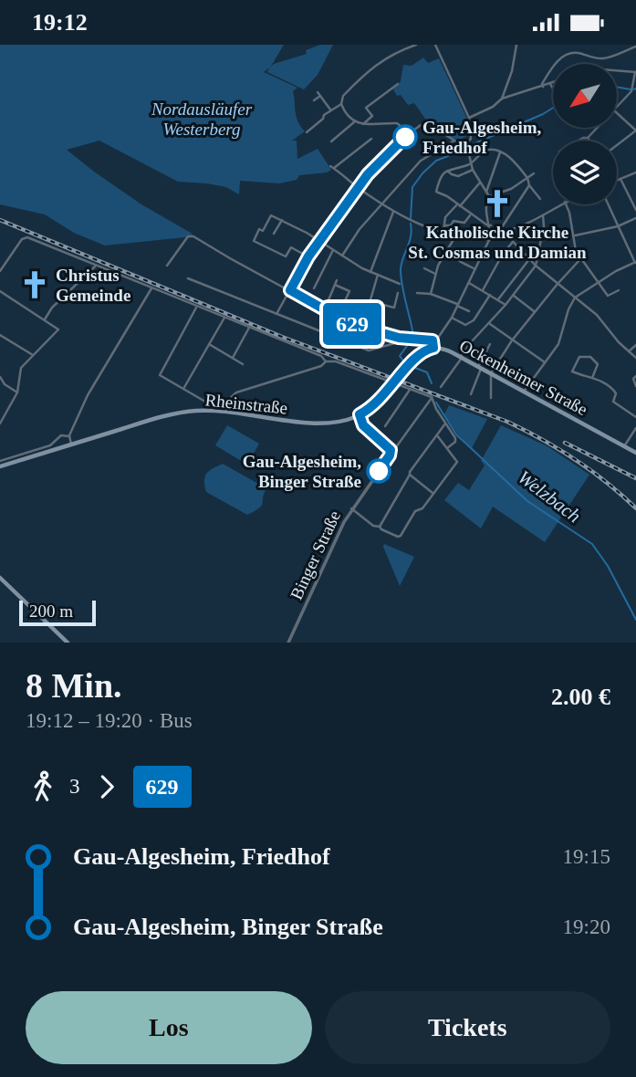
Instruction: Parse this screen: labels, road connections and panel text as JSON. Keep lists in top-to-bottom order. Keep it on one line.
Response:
{"streets":{"main road":["Ockenheimer Straße","Rheinstraße"],"street":["Binger Straße"]},"crossings":[["Ockenheimer Straße","Rheinstraße"]],"water":["Welzbach"],"parks":["Nordausläufer Westerberg"],"places":{"other":["Gau-Algesheim, Friedhof","Gau-Algesheim, Binger Straße"],"church":["Katholische Kirche St. Cosmas und Damian","Christus Gemeinde"]},"lines":["bus line 629"],"scale_bar":"200 m","north":"bottom left","page":{"status":"19:12","on_map":"629","scale":"200 m","heading":["8 Min.","19:12 – 19:20 · Bus","2.00 €"],"legs":["3","629"],"list":[{"name":"Gau-Algesheim, Friedhof","value":"19:15"},{"name":"Gau-Algesheim, Binger Straße","value":"19:20"}],"buttons":["Los","Tickets"]}}
